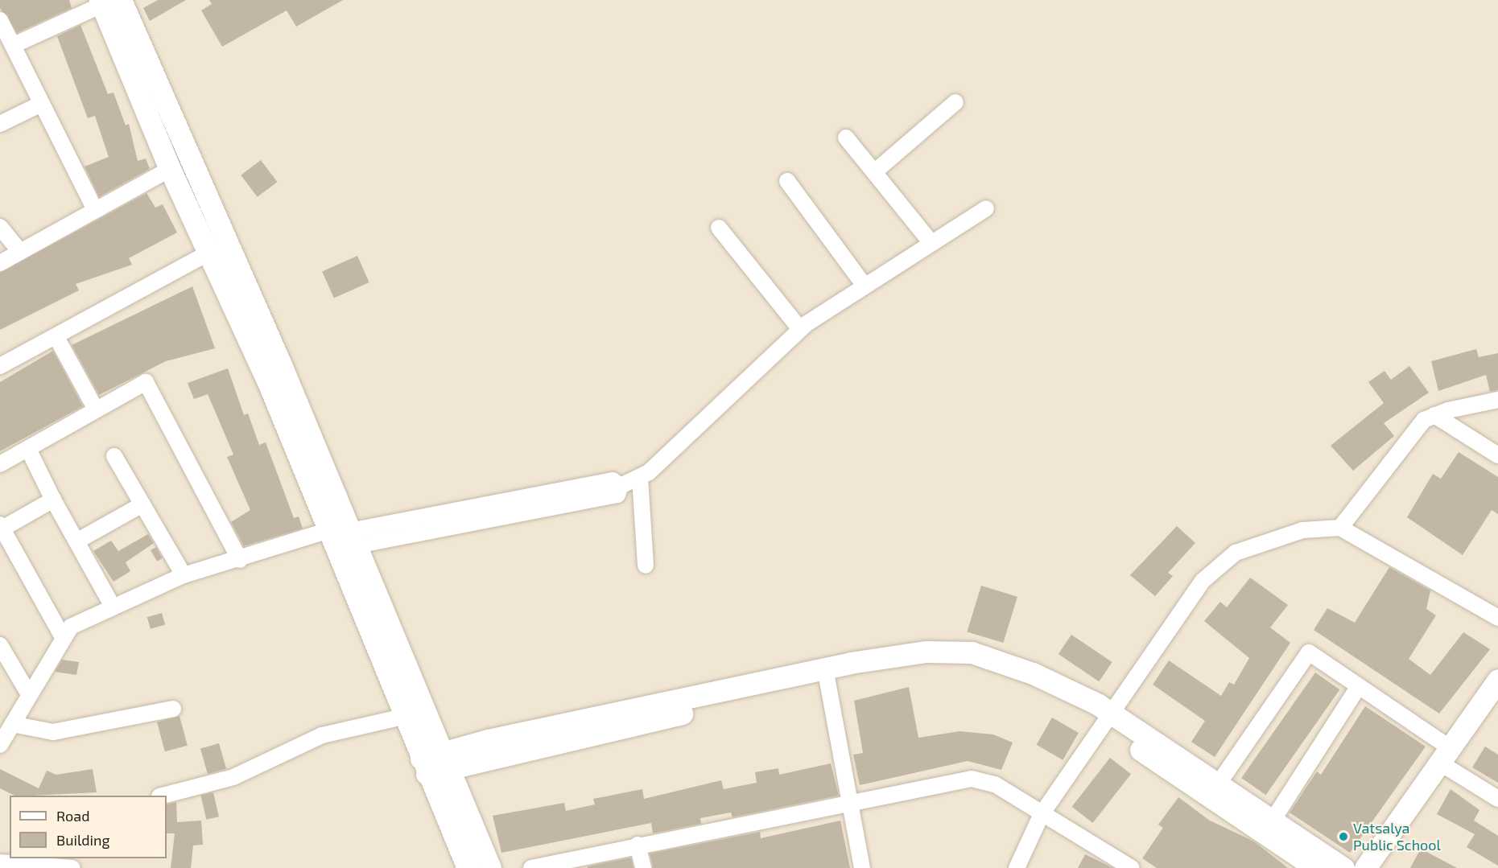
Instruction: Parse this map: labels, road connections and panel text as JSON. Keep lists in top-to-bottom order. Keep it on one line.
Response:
{"places":["Vatsalya Public School"],"legend":["Road","Building"]}
